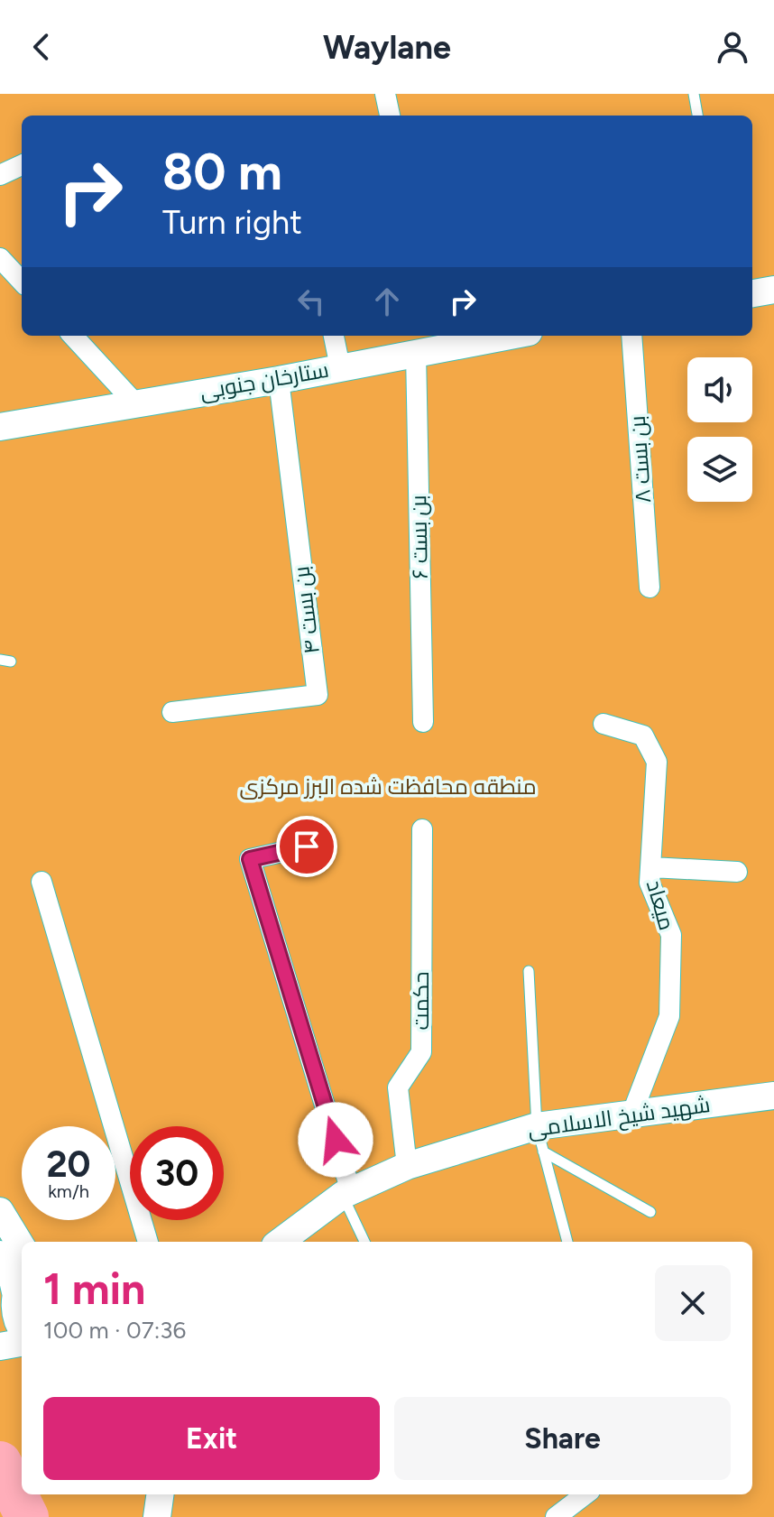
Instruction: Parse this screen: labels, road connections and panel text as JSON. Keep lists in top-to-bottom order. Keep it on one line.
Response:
{"streets":{"street":["ستارخان جنوبی","بن بست ۸","بن بست ۶","بن بست ۴","میعاد","حکمت","شهید شیخ الاسلامی"]},"crossings":[["ستارخان جنوبی","بن بست ۶"],["ستارخان جنوبی","بن بست ۴"],["میعاد","شهید شیخ الاسلامی"],["حکمت","شهید شیخ الاسلامی"]],"parks":["منطقه محافظت شده البرز مرکزی"],"page":{"header":"Waylane","turn":["80 m","Turn right"],"speed":"20 km/h","limit":"30","heading":["1 min","100 m · 07:36"],"buttons":["Exit","Share"]}}
